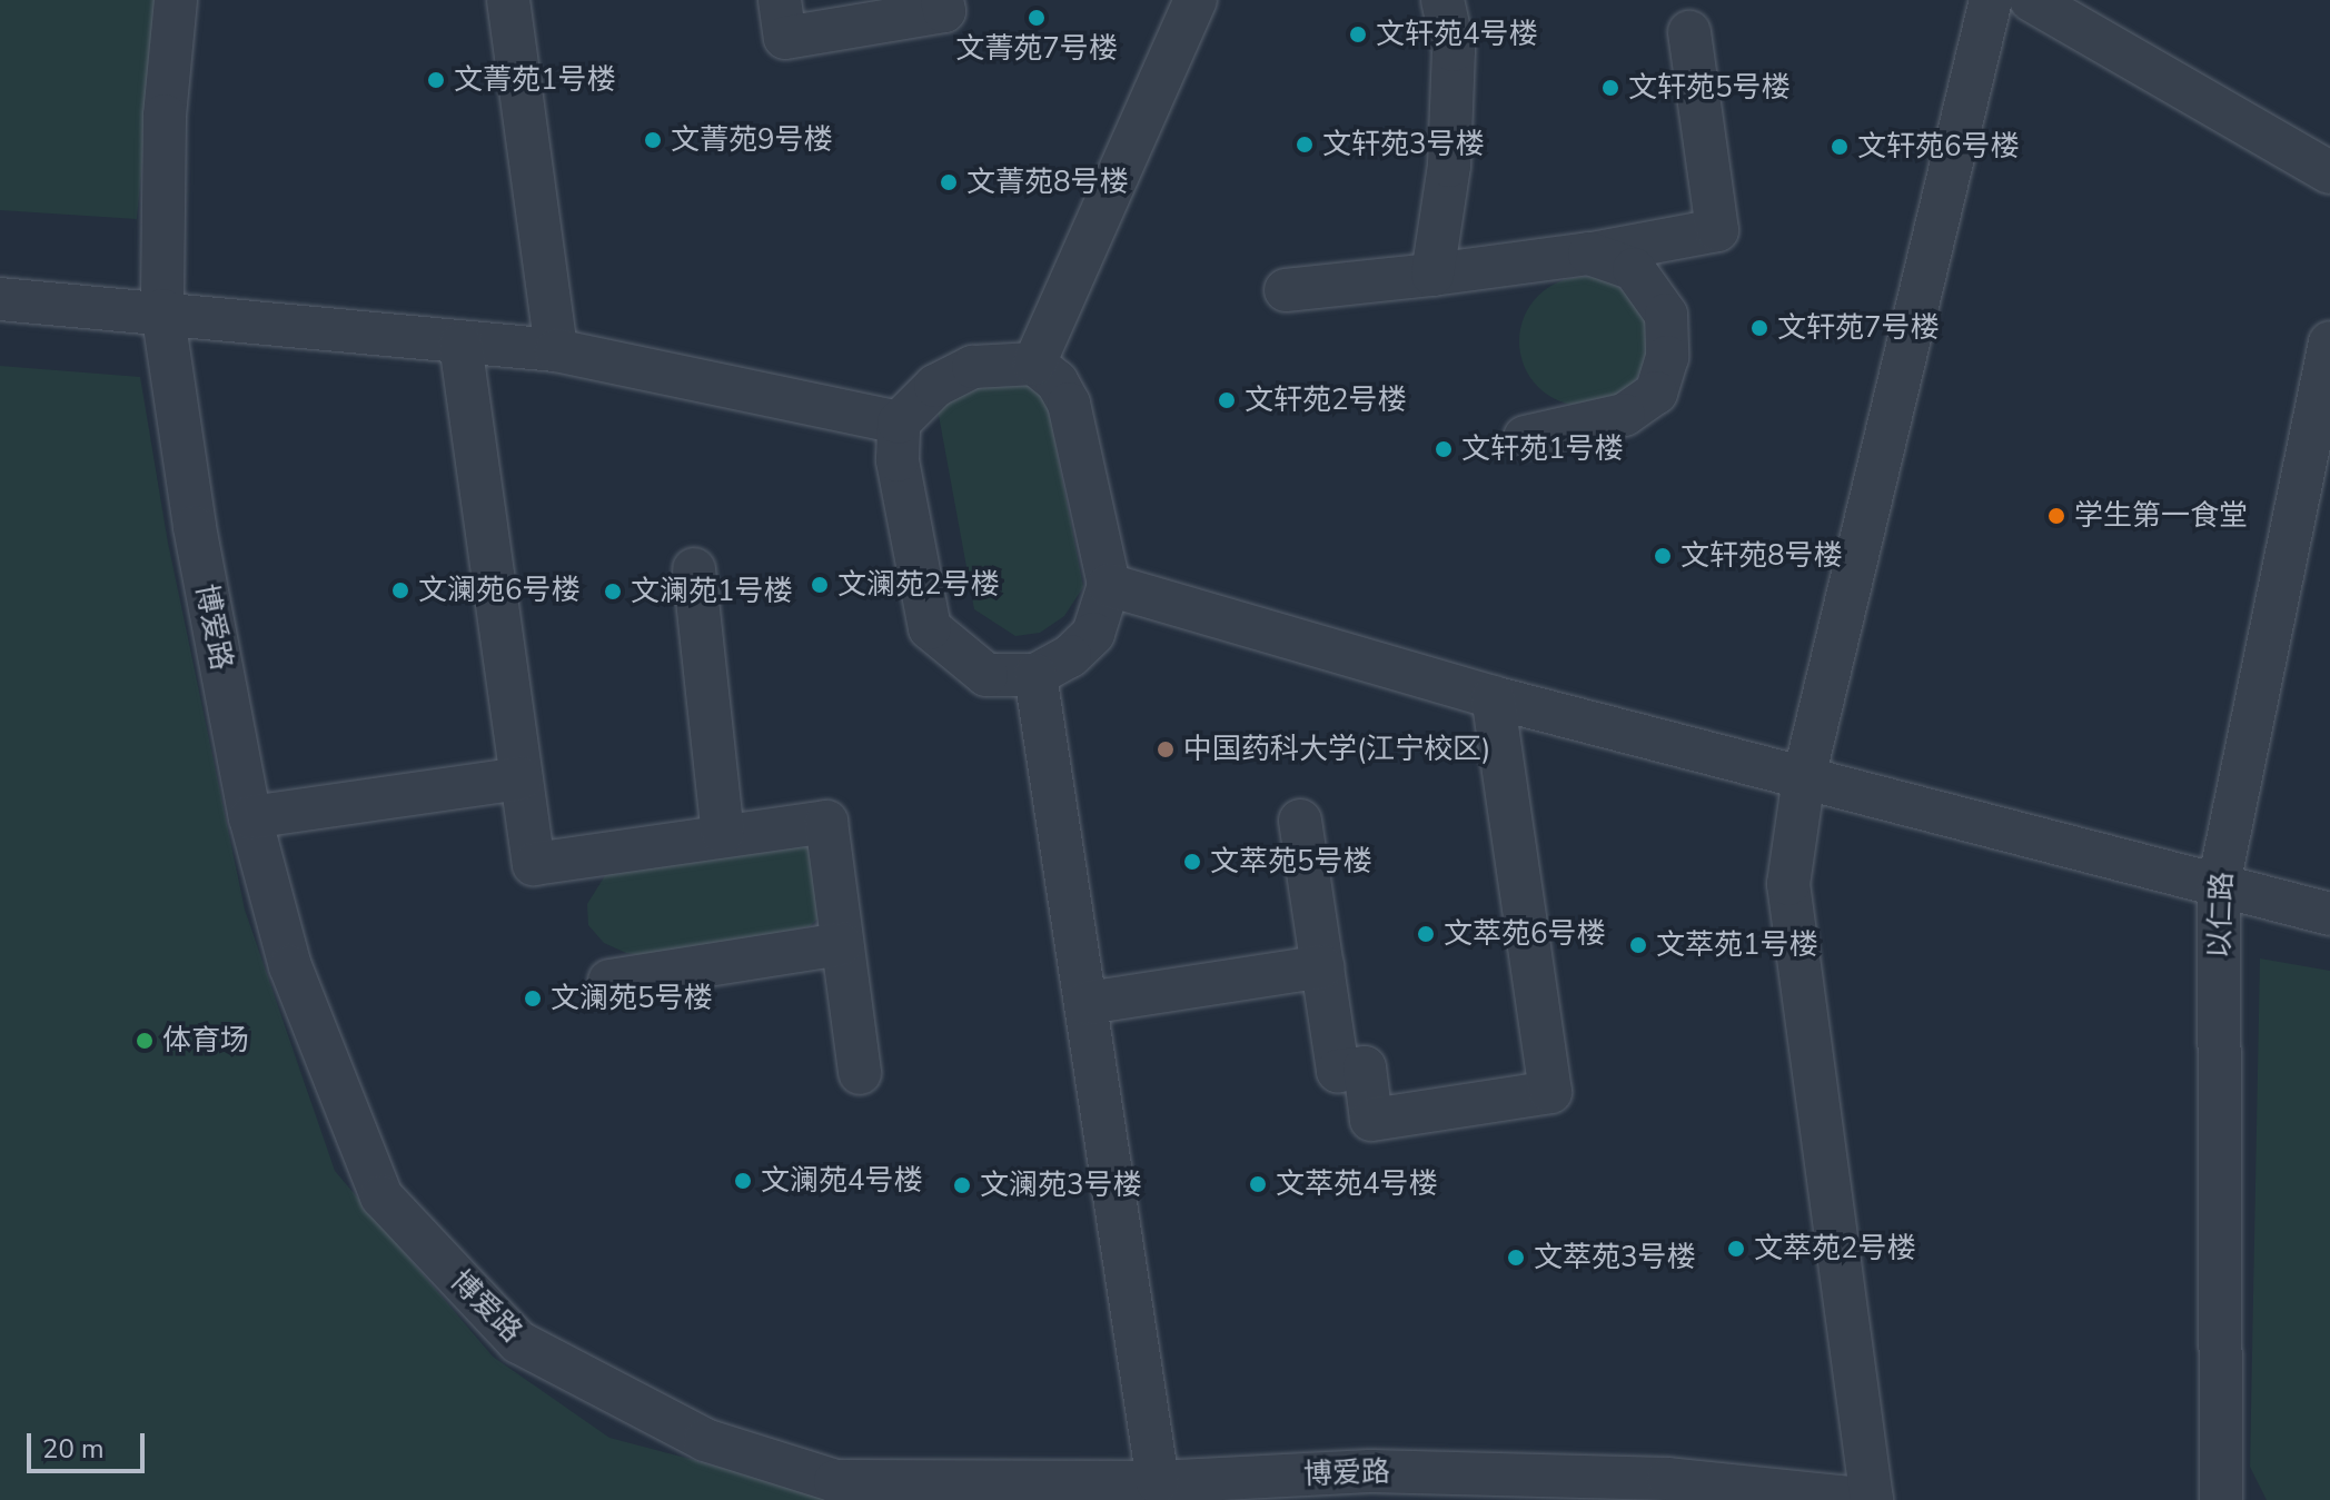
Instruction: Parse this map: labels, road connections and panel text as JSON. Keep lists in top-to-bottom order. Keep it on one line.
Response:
{"streets":{"street":["博爱路","以仁路"]},"places":["文菁苑7号楼","文轩苑4号楼","文菁苑1号楼","文轩苑5号楼","文菁苑9号楼","文轩苑3号楼","文轩苑6号楼","文菁苑8号楼","文轩苑7号楼","文轩苑2号楼","文轩苑1号楼","学生第一食堂","文轩苑8号楼","文澜苑2号楼","文澜苑6号楼","文澜苑1号楼","中国药科大学(江宁校区)","文萃苑5号楼","文萃苑6号楼","文萃苑1号楼","文澜苑5号楼","体育场","文澜苑4号楼","文萃苑4号楼","文澜苑3号楼","文萃苑2号楼","文萃苑3号楼"],"scale_bar":"20 m"}
